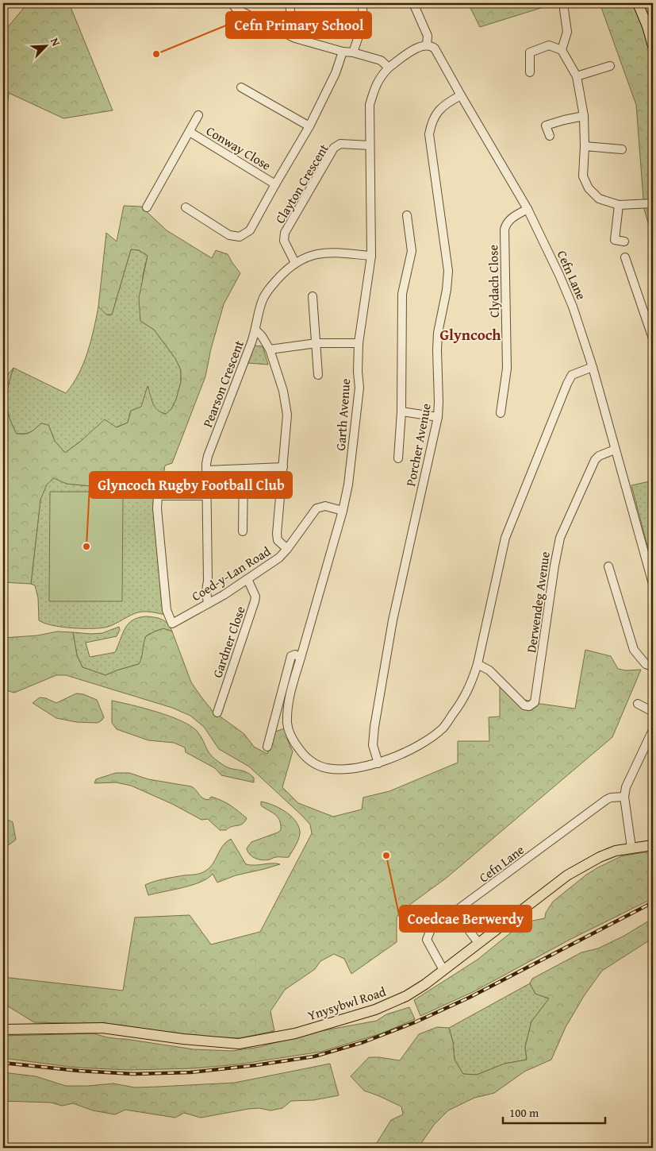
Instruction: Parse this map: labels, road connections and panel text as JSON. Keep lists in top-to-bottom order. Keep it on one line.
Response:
{"streets":{"main road":["Ynysybwl Road"],"street":["Conway Close","Clayton Crescent","Cefn Lane","Clydach Close","Pearson Crescent","Garth Avenue","Porcher Avenue","Coed-y-Lan Road","Derwendeg Avenue","Gardner Close"]},"crossings":[["Clayton Crescent","Pearson Crescent"],["Clayton Crescent","Garth Avenue"],["Cefn Lane","Clydach Close"],["Cefn Lane","Garth Avenue"],["Cefn Lane","Porcher Avenue"],["Cefn Lane","Derwendeg Avenue"],["Cefn Lane","Ynysybwl Road"],["Pearson Crescent","Garth Avenue"],["Pearson Crescent","Coed-y-Lan Road"],["Garth Avenue","Porcher Avenue"],["Garth Avenue","Coed-y-Lan Road"],["Coed-y-Lan Road","Gardner Close"]],"districts":["Glyncoch"],"places":["Cefn Primary School","Glyncoch Rugby Football Club","Coedcae Berwerdy"],"scale_bar":"100 m","north":"top right"}
